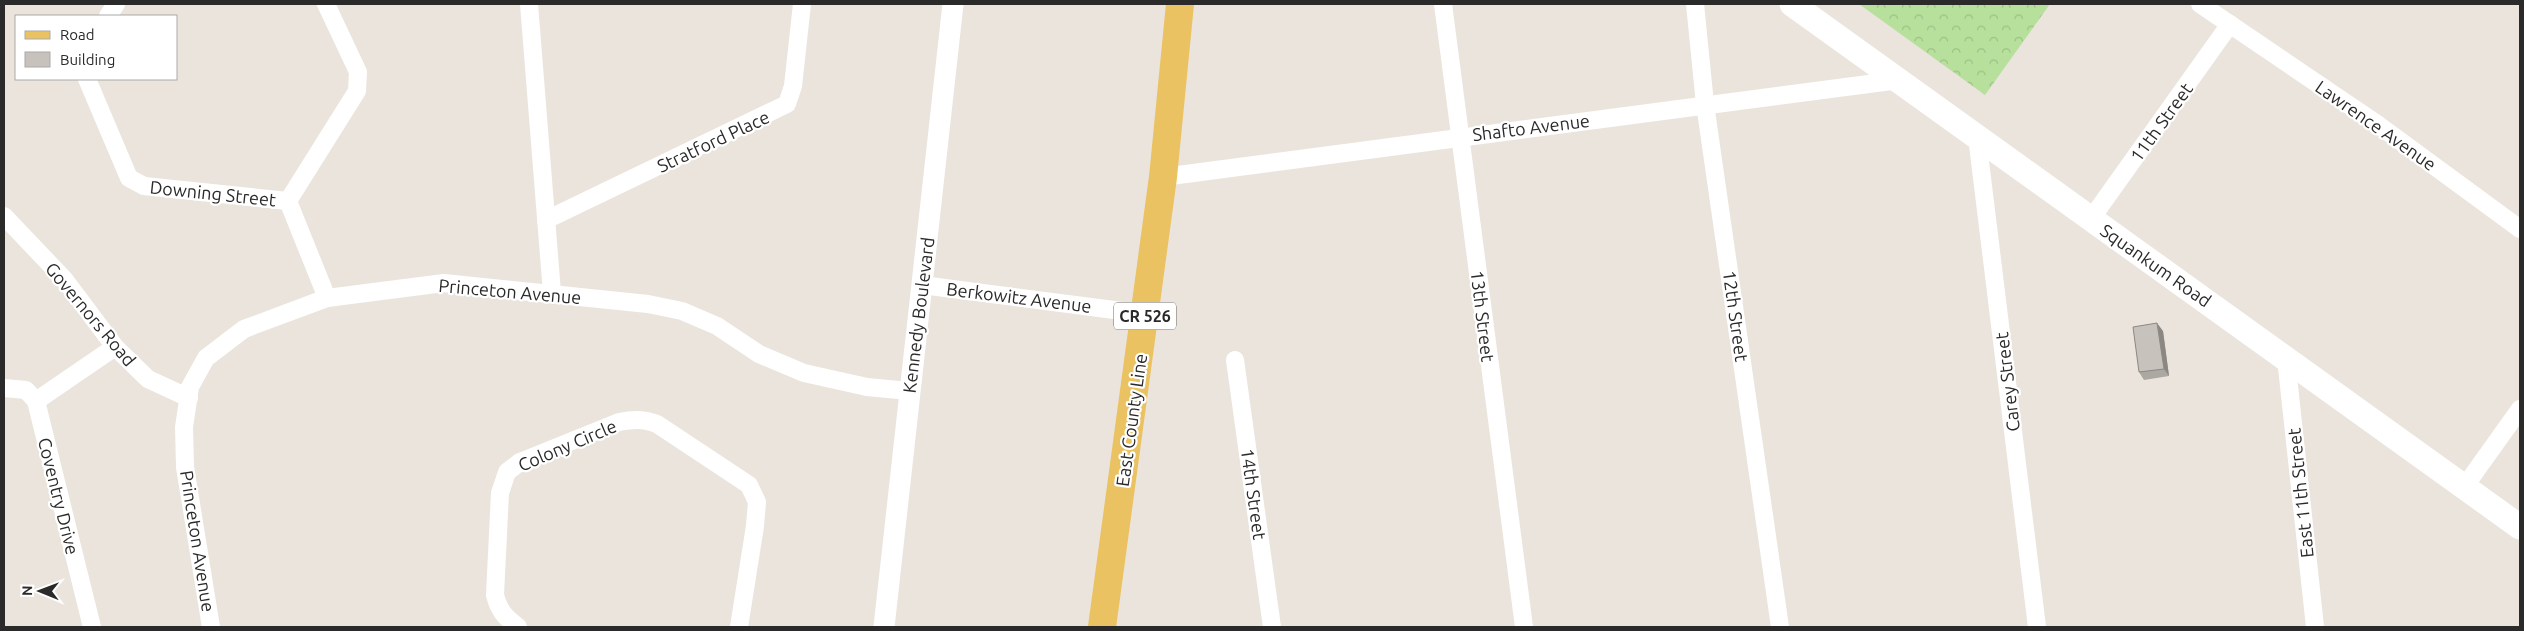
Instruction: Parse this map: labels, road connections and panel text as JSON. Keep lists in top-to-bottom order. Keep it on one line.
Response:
{"streets":{"main road":["Squankum Road","CR 526","East County Line"],"street":["11th Street","Lawrence Avenue","Shafto Avenue","Stratford Place","Downing Street","Princeton Avenue","Berkowitz Avenue","Governors Road","Kennedy Boulevard","13th Street","12th Street","Carey Street","Colony Circle","East 11th Street","14th Street","Coventry Drive"]},"crossings":[["11th Street","Lawrence Avenue"],["11th Street","Squankum Road"],["Shafto Avenue","Squankum Road"],["Shafto Avenue","13th Street"],["Shafto Avenue","12th Street"],["Shafto Avenue","East County Line"],["Downing Street","Princeton Avenue"],["Squankum Road","Carey Street"],["Squankum Road","East 11th Street"],["Princeton Avenue","Governors Road"],["Princeton Avenue","Kennedy Boulevard"],["Berkowitz Avenue","Kennedy Boulevard"],["Berkowitz Avenue","East County Line"]],"legend":["Road","Building"],"north":"left"}
